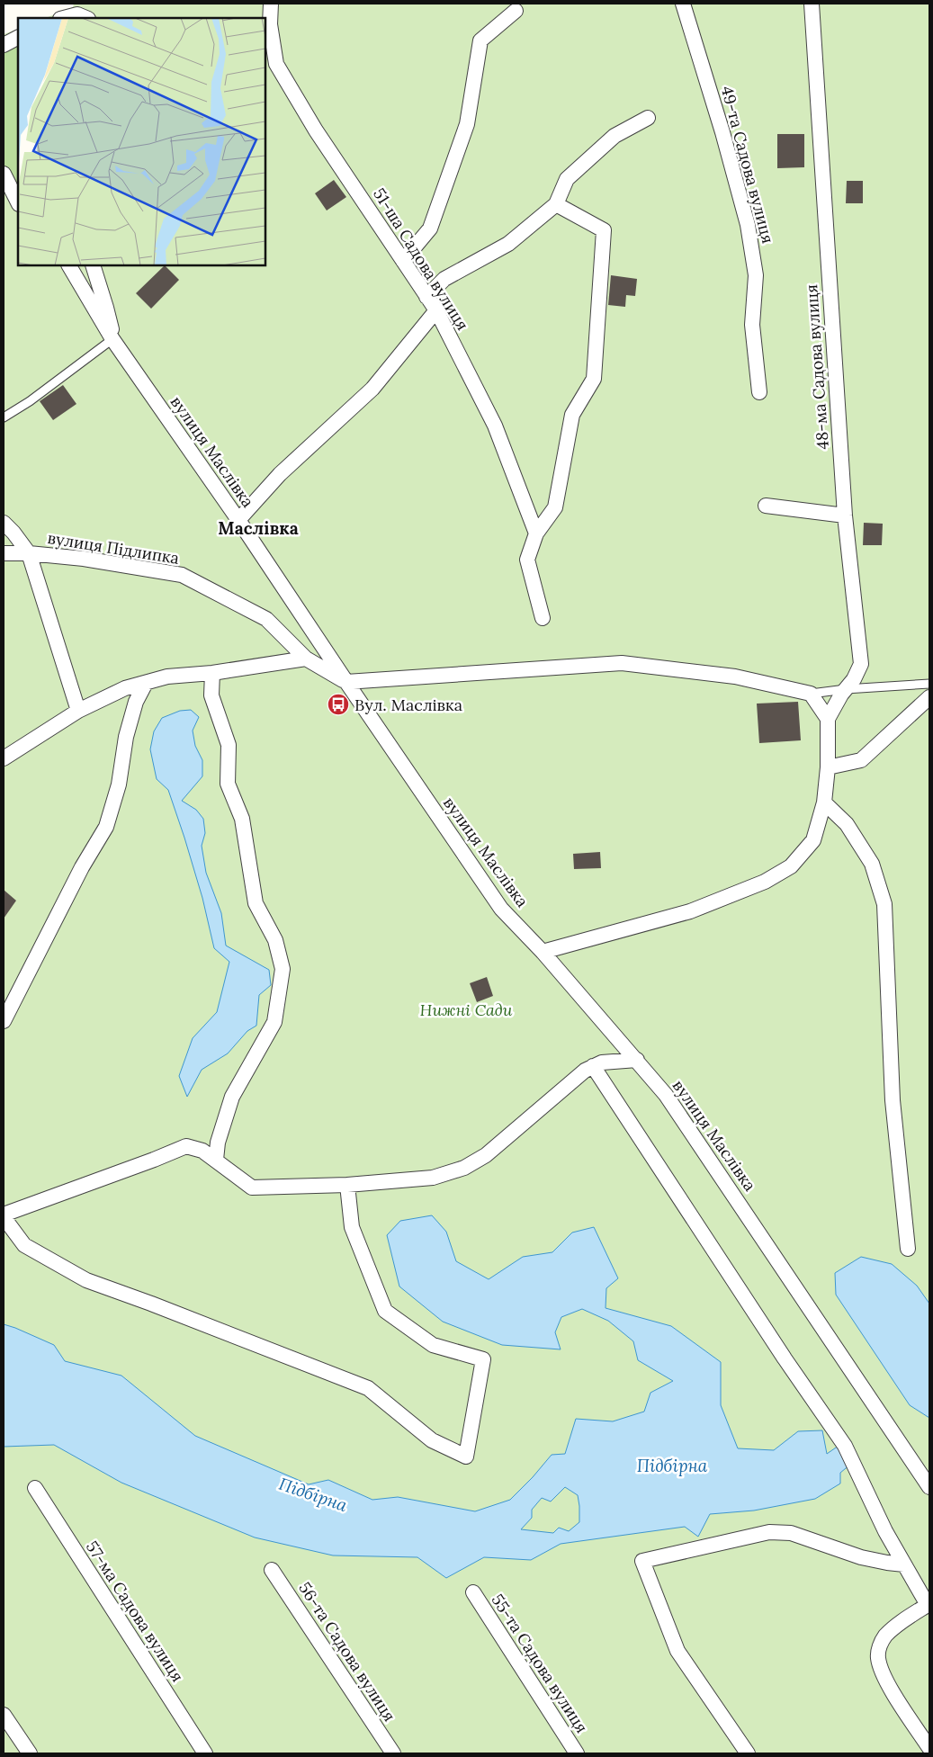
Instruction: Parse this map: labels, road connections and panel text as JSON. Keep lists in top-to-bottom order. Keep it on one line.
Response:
{"streets":{"street":["49-та Садова вулиця","51-ша Садова вулиця","48-ма Садова вулиця","вулиця Маслівка","вулиця Підлипка","57-ма Садова вулиця","56-та Садова вулиця","55-та Садова вулиця"]},"crossings":[["вулиця Маслівка","вулиця Підлипка"]],"districts":["Маслівка"],"water":["Підбірна"],"parks":["Нижні Сади"],"places":{"bus stop":["Вул. Маслівка"]}}
